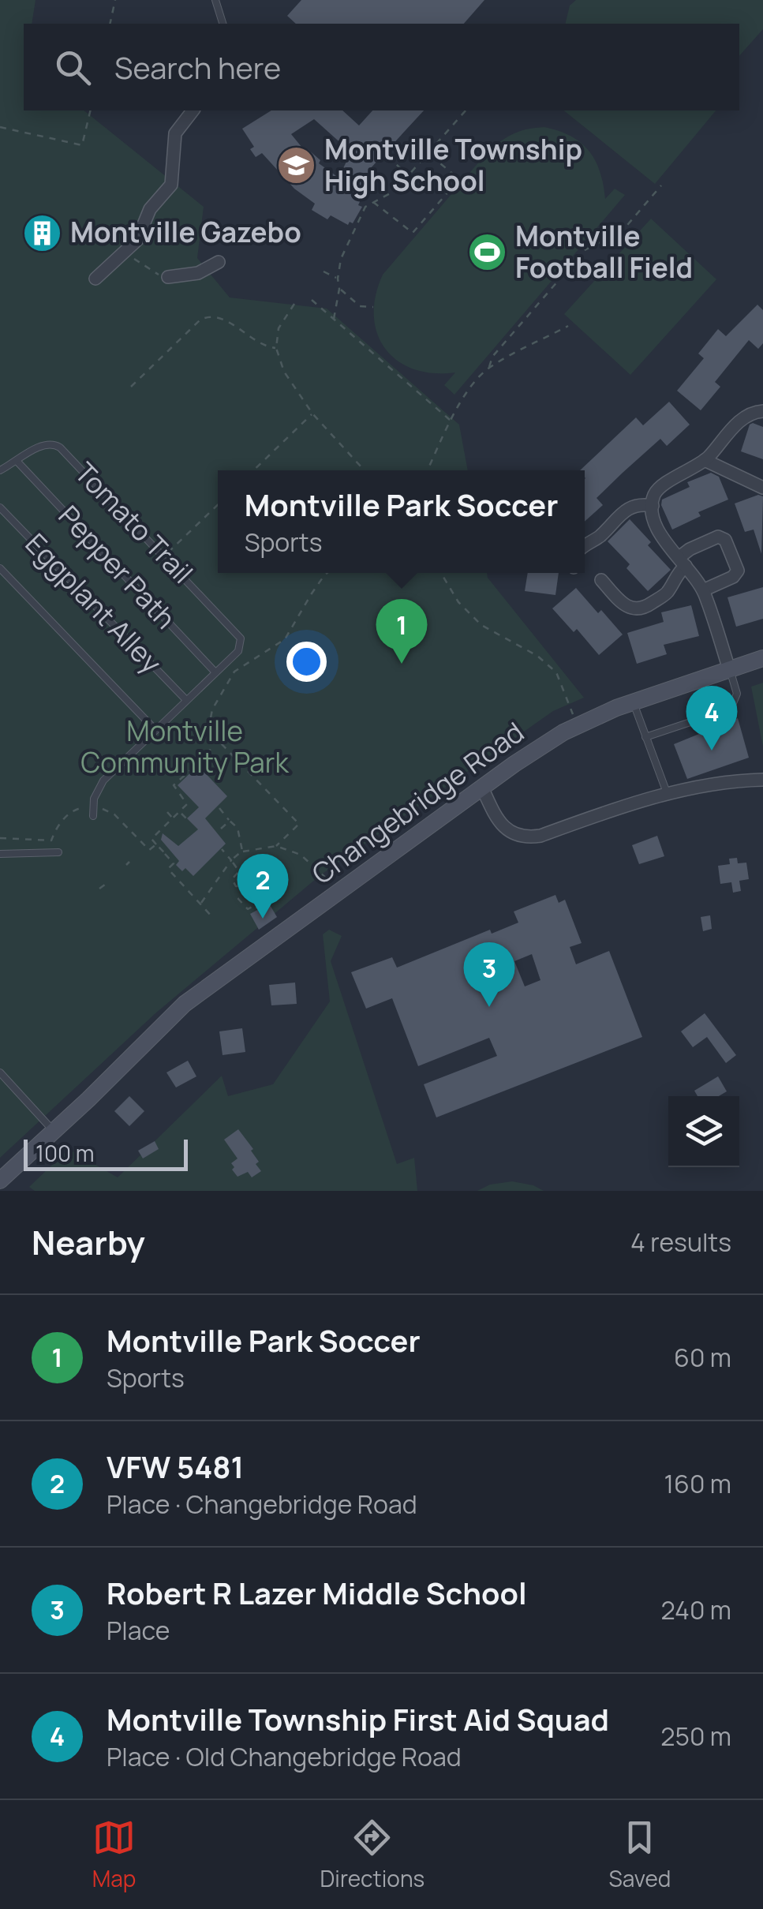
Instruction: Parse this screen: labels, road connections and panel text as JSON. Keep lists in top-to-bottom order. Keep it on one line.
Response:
{"streets":{"main road":["Changebridge Road"],"lane":["Tomato Trail","Pepper Path","Eggplant Alley"]},"crossings":[["Tomato Trail","Pepper Path"]],"parks":["Montville Community Park"],"places":{"school or university":["Montville Township High School"],"building":["Montville Gazebo"],"sports":["Montville Football Field"]},"scale_bar":"100 m","page":{"search":"Search here","popup":["Montville Park Soccer","Sports"],"pins":["1","4","2","3"],"scale":"100 m","heading":["Nearby","4 results"],"list":[{"mark":"1","name":"Montville Park Soccer","note":"Sports","value":"60 m"},{"mark":"2","name":"VFW 5481","note":"Place · Changebridge Road","value":"160 m"},{"mark":"3","name":"Robert R Lazer Middle School","note":"Place","value":"240 m"},{"mark":"4","name":"Montville Township First Aid Squad","note":"Place · Old Changebridge Road","value":"250 m"}],"nav":["Map","Directions","Saved"]}}
